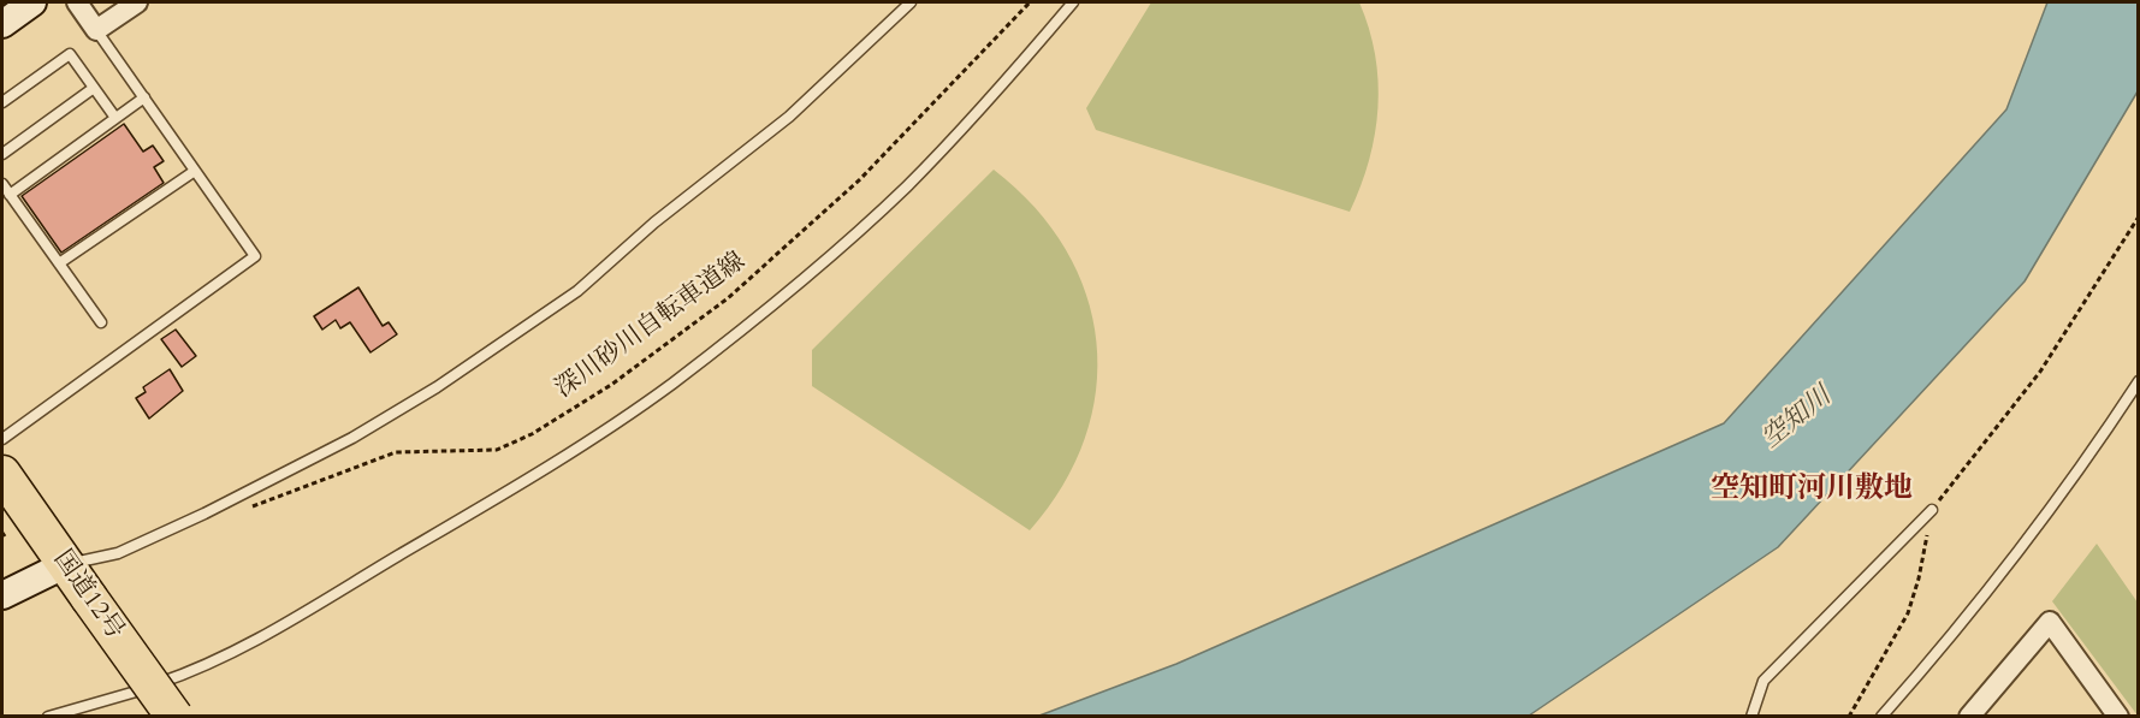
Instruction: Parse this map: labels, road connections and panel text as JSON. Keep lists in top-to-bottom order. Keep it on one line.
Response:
{"streets":{"highway":["国道12号"],"path":["深川砂川自転車道線"]},"districts":["空知町河川敷地"],"water":["空知川"]}
